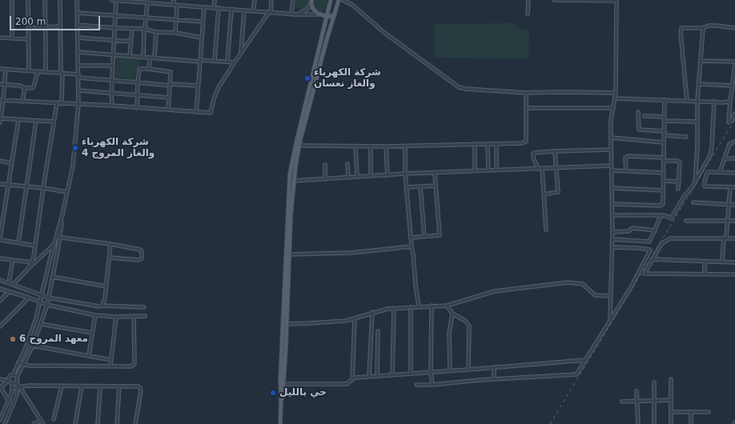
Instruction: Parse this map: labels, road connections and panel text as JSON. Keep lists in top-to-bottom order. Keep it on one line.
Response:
{"places":["شركة الكهرباء والغاز نعسان","شركة الكهرباء والغاز المروج 4","معهد المروج 6","حي بالليل"],"scale_bar":"200 m"}
